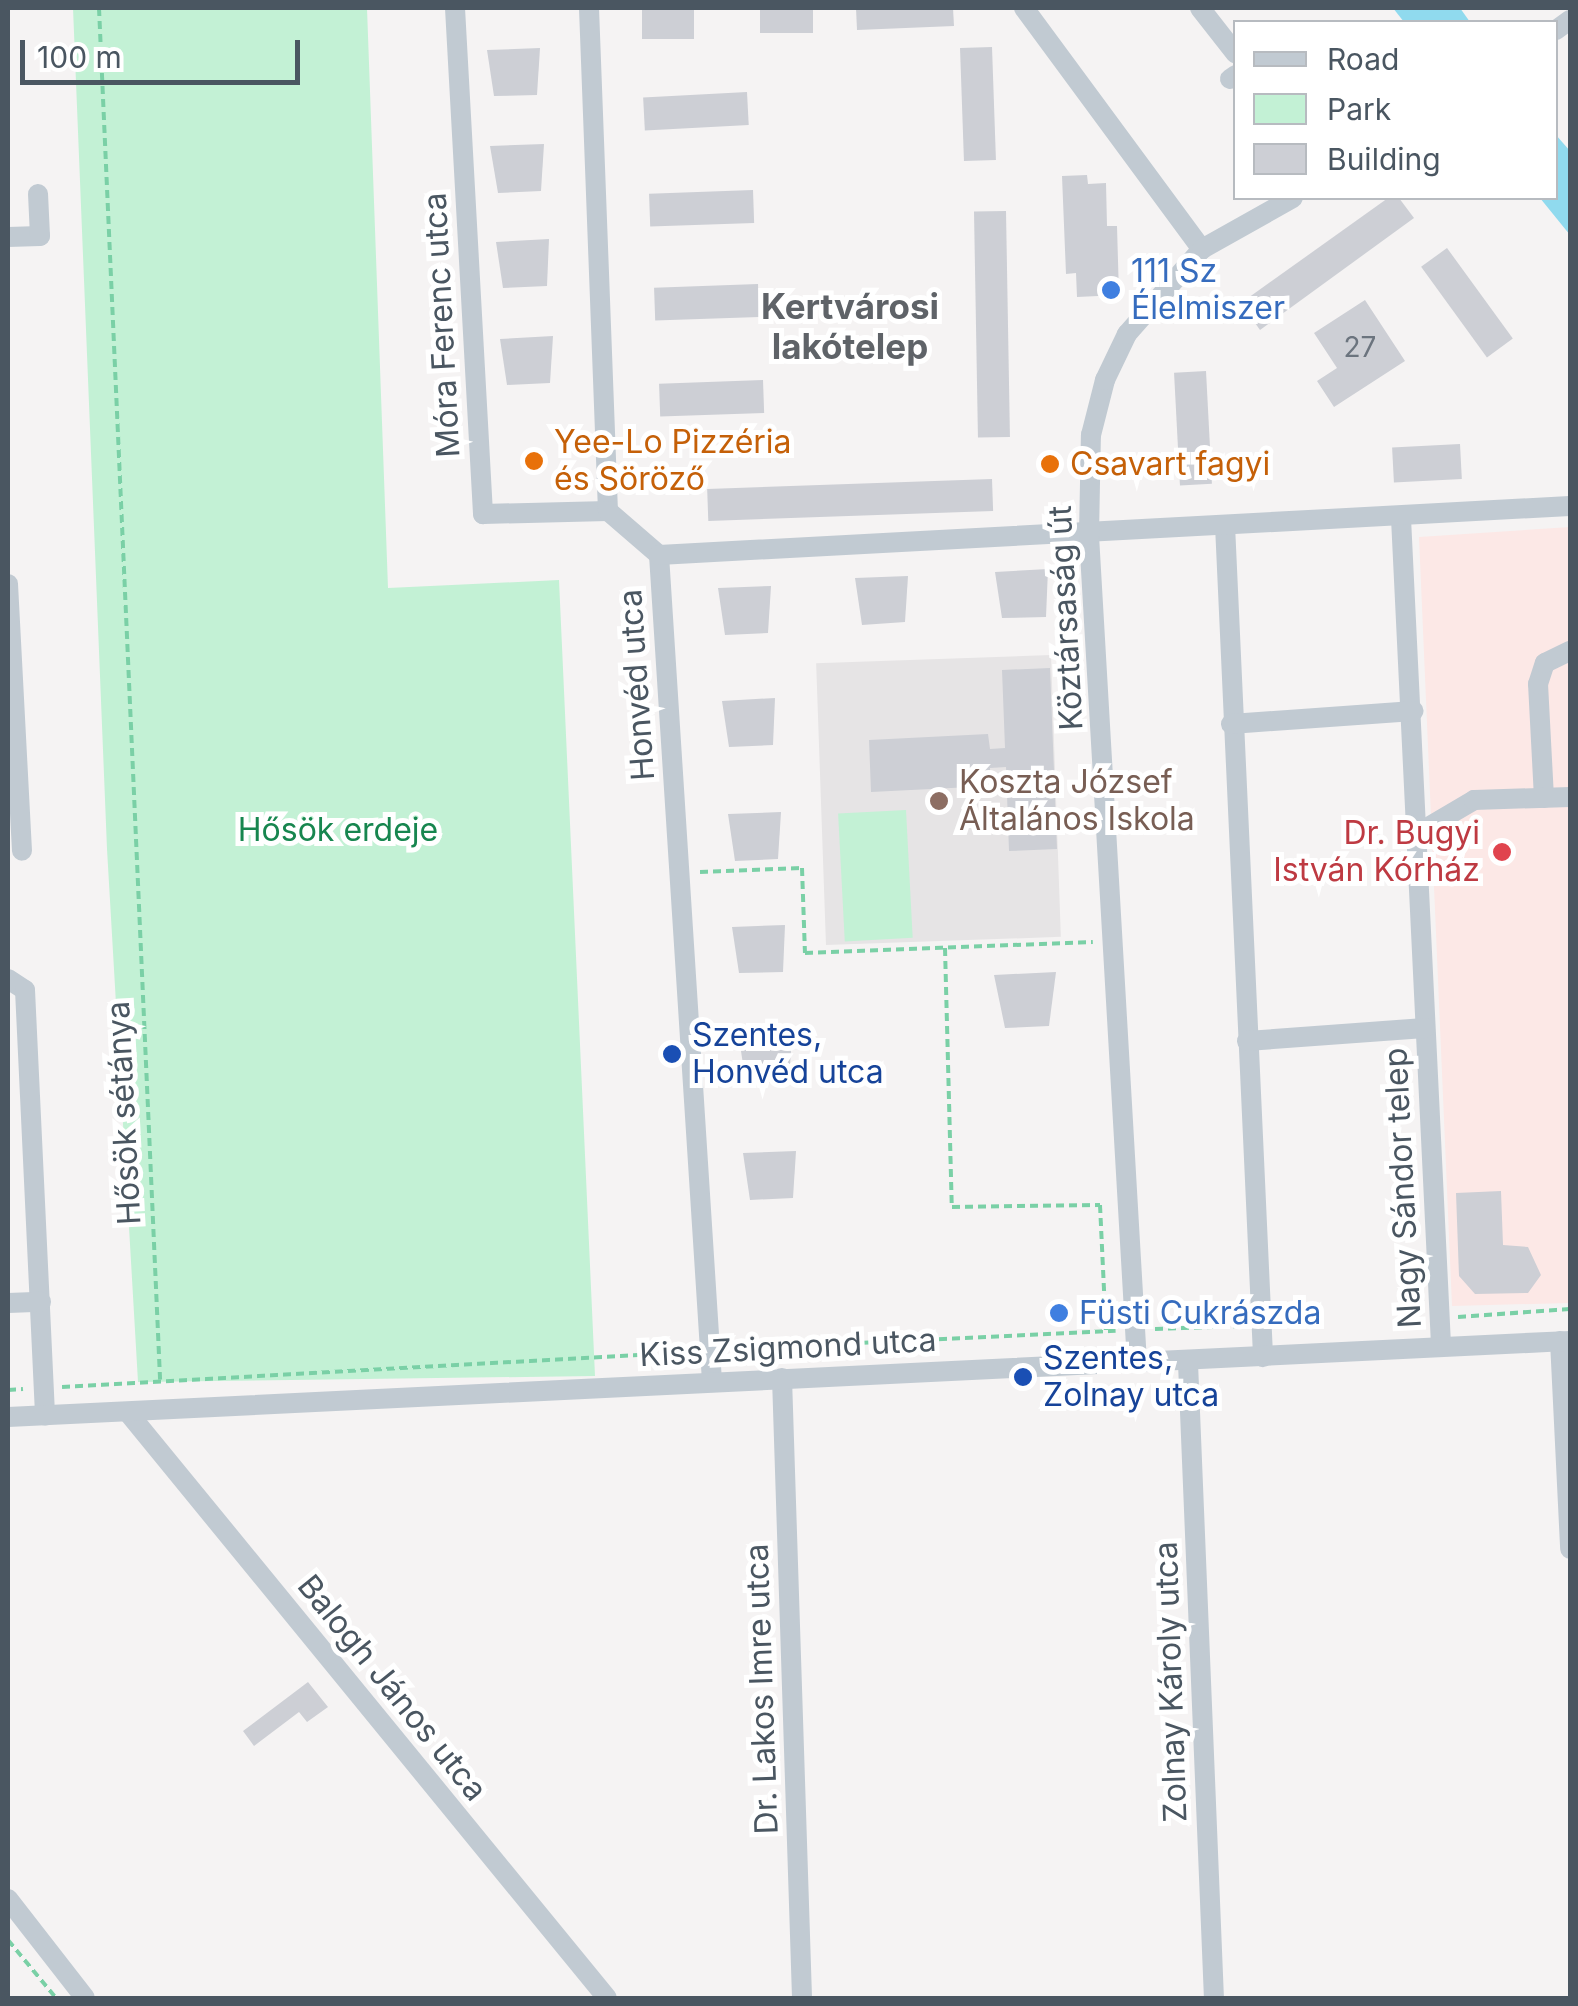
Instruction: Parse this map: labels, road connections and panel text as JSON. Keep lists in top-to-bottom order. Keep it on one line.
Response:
{"streets":{"street":["Móra Ferenc utca","Köztársaság út","Honvéd utca","Nagy Sándor telep","Kiss Zsigmond utca","Zolnay Károly utca","Balogh János utca","Dr. Lakos Imre utca"],"path":["Hősök sétánya"]},"crossings":[["Móra Ferenc utca","Honvéd utca"],["Köztársaság út","Kiss Zsigmond utca"],["Honvéd utca","Kiss Zsigmond utca"],["Nagy Sándor telep","Kiss Zsigmond utca"],["Kiss Zsigmond utca","Zolnay Károly utca"],["Kiss Zsigmond utca","Balogh János utca"],["Kiss Zsigmond utca","Dr. Lakos Imre utca"]],"districts":["Kertvárosi lakótelep"],"parks":["Hősök erdeje"],"places":["111 Sz Élelmiszer","Yee-Lo Pizzéria és Söröző","Csavart fagyi","Koszta József Általános Iskola","Dr. Bugyi István Kórház","Szentes, Honvéd utca","Füsti Cukrászda","Szentes, Zolnay utca"],"house_numbers":["27"],"legend":["Road","Park","Building"],"scale_bar":"100 m"}
